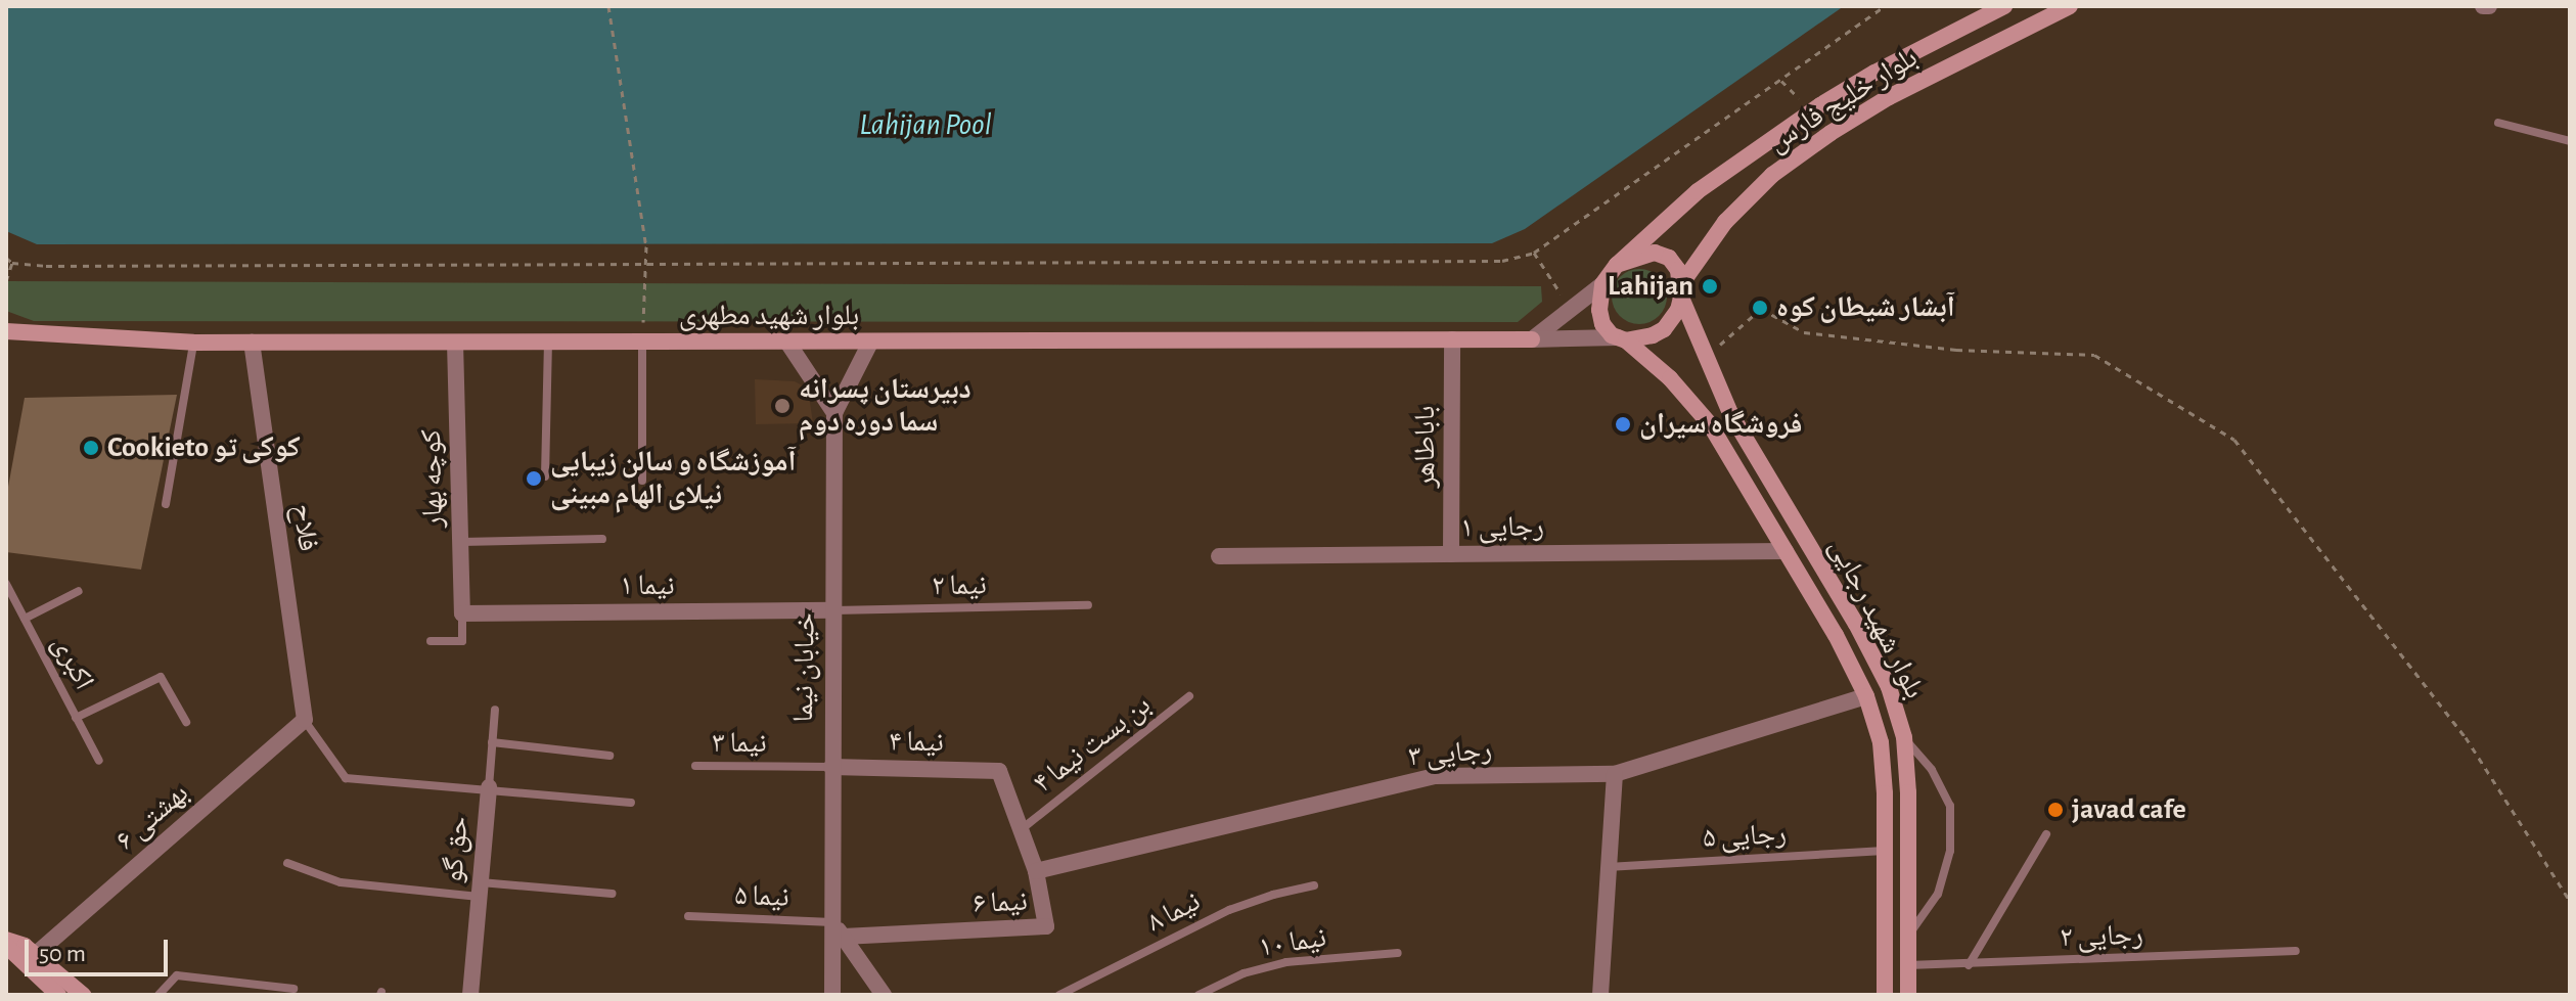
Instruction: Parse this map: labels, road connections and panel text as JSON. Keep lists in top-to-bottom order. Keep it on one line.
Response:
{"streets":{"main road":["بلوار خلیج فارس","بلوار شهید مطهری","بلوار شهید رجایی"],"street":["باباطاهر","کوچه بهار","فلاح","رجایی ۱","نیما ۱","خیابان نیما","نیما ۴","رجایی ۳","بهشتی ۶","حق گو","نیما ۶"],"lane":["نیما ۲","اکبری","نیما ۳","بن بست نیما ۴","رجایی ۵","نیما ۵","نیما ۸","رجایی ۲","نیما ۱۰"]},"crossings":[["بلوار خلیج فارس","بلوار شهید رجایی"],["بلوار شهید مطهری","باباطاهر"],["بلوار شهید مطهری","کوچه بهار"],["بلوار شهید مطهری","فلاح"],["بلوار شهید مطهری","خیابان نیما"],["باباطاهر","رجایی ۱"],["کوچه بهار","نیما ۱"],["فلاح","بهشتی ۶"],["رجایی ۱","بلوار شهید رجایی"],["نیما ۱","نیما ۲"],["نیما ۱","خیابان نیما"],["نیما ۲","خیابان نیما"],["بلوار شهید رجایی","رجایی ۳"],["بلوار شهید رجایی","رجایی ۵"],["بلوار شهید رجایی","رجایی ۲"],["خیابان نیما","نیما ۴"],["خیابان نیما","نیما ۳"],["خیابان نیما","نیما ۵"],["خیابان نیما","نیما ۶"],["نیما ۴","نیما ۳"],["نیما ۴","نیما ۶"],["بن بست نیما ۴","نیما ۶"],["رجایی ۳","نیما ۶"],["نیما ۵","نیما ۶"]],"water":["Lahijan Pool"],"places":["Lahijan","آبشار شیطان کوه","دبیرستان پسرانه سما دوره دوم","فروشگاه سیران","Cookieto کوکی تو","آموزشگاه و سالن زیبایی نیلای الهام مبینی","javad cafe"],"scale_bar":"50 m"}
